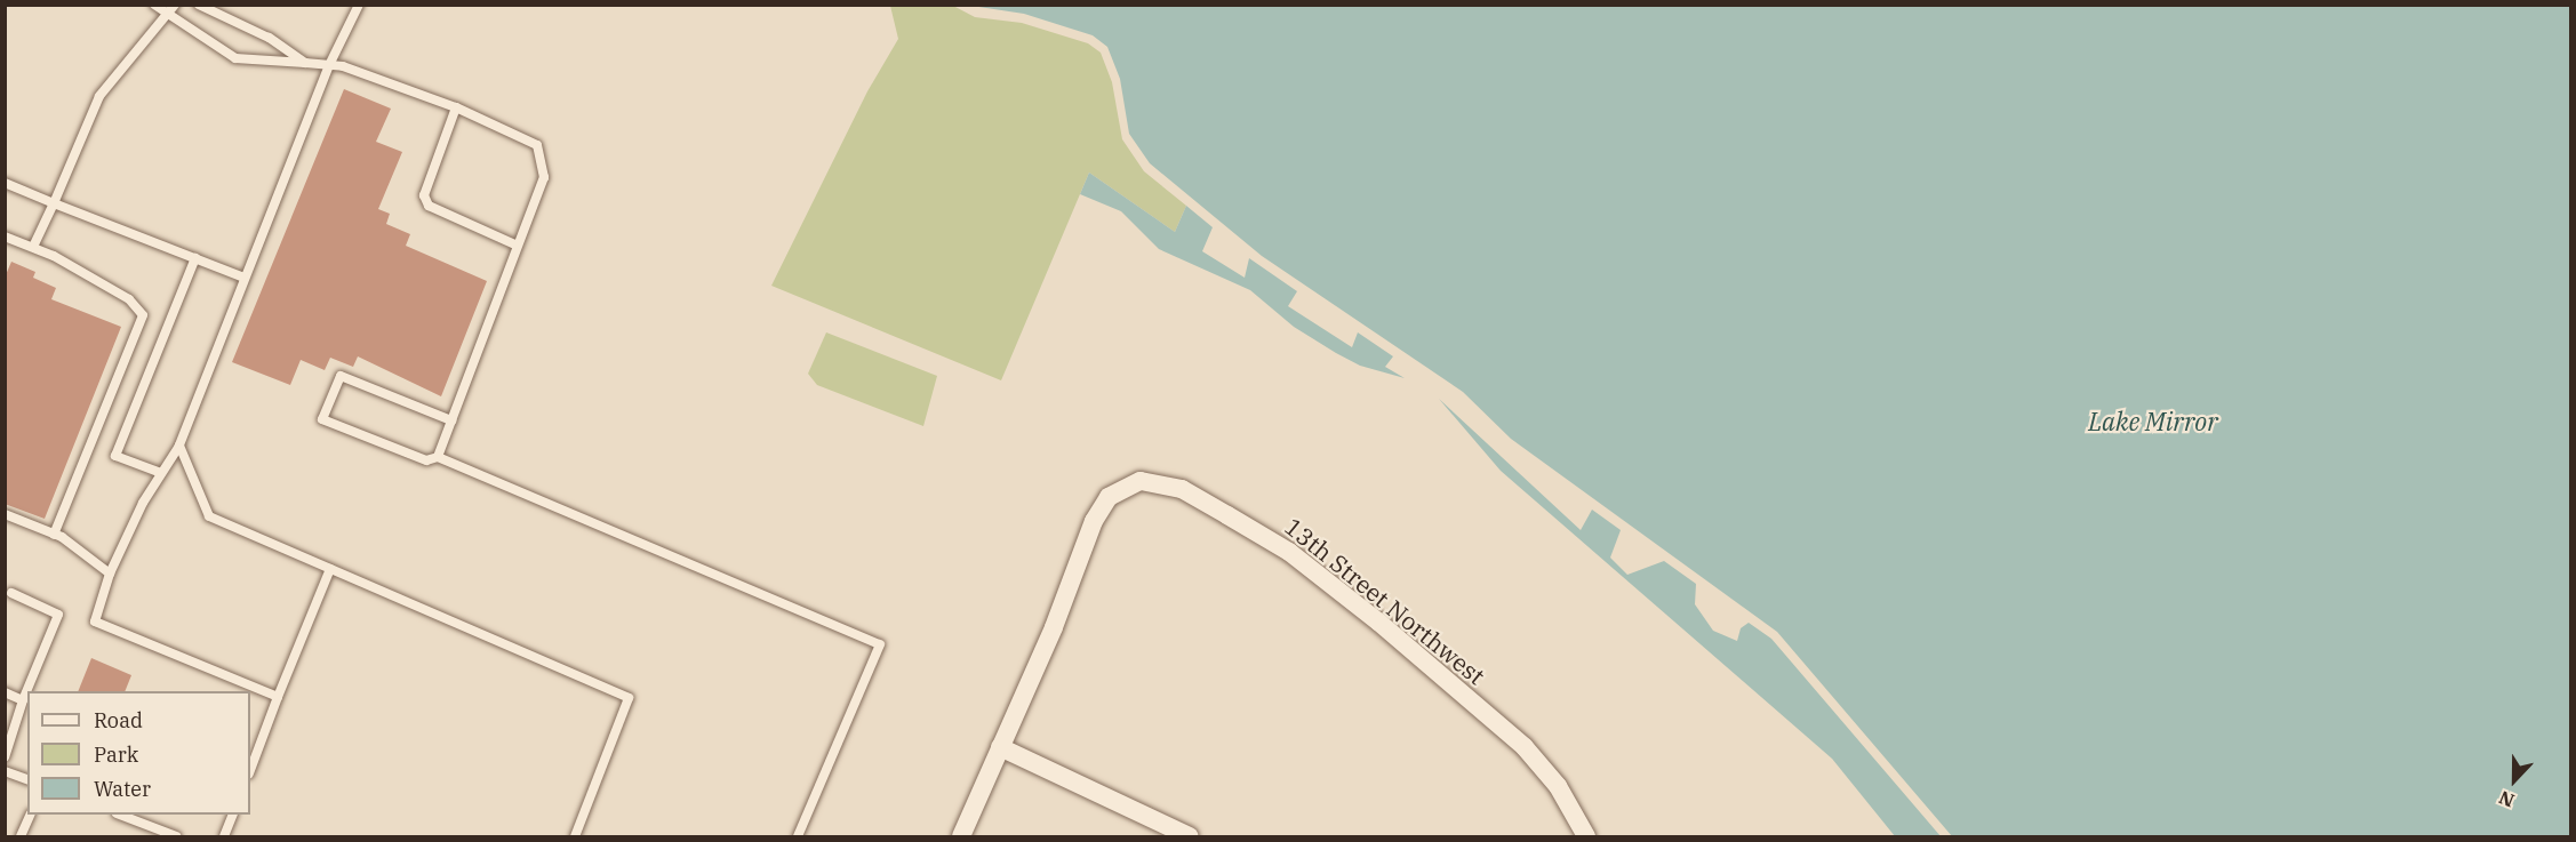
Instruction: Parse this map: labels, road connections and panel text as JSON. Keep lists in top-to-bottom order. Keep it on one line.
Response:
{"streets":{"street":["13th Street Northwest"]},"water":["Lake Mirror"],"legend":["Road","Park","Water"],"north":"bottom"}
